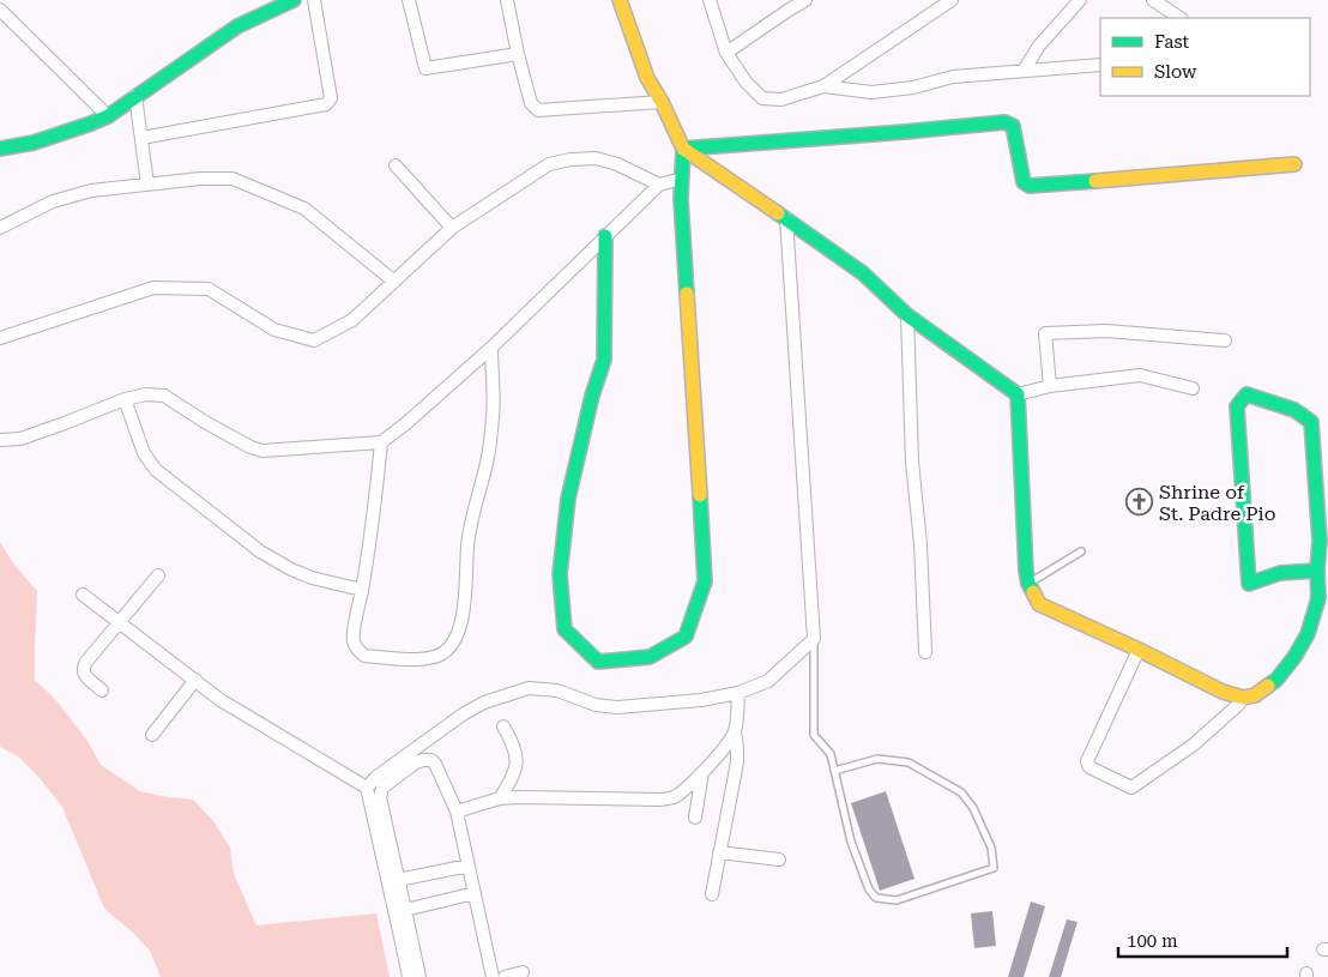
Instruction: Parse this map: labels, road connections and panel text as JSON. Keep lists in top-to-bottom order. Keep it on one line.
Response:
{"places":{"church":["Shrine of St. Padre Pio"]},"legend":["Fast","Slow"],"scale_bar":"100 m"}
